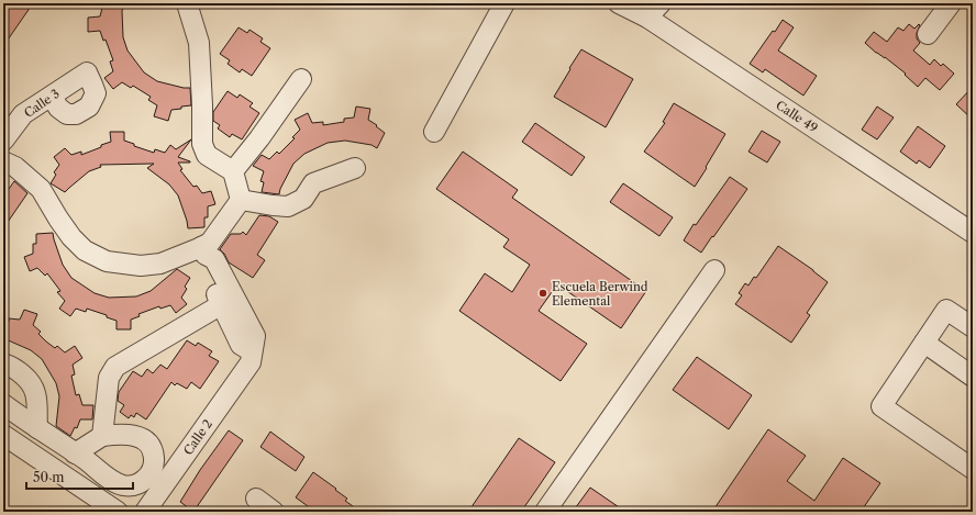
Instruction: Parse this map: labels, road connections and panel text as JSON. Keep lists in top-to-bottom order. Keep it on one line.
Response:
{"streets":{"street":["Calle 3","Calle 49","Calle 2"]},"places":["Escuela Berwind Elemental"],"scale_bar":"50 m"}
